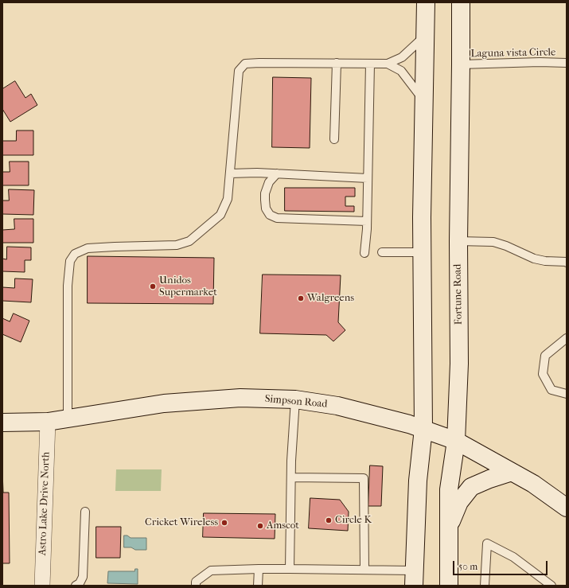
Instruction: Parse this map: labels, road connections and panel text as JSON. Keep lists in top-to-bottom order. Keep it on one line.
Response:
{"streets":{"main road":["Fortune Road","Simpson Road"],"street":["Astro Lake Drive North"],"lane":["Laguna vista Circle"]},"crossings":[["Laguna vista Circle","Fortune Road"],["Fortune Road","Simpson Road"],["Simpson Road","Astro Lake Drive North"]],"places":["Unidos Supermarket","Walgreens","Circle K","Cricket Wireless","Amscot"],"scale_bar":"50 m"}
